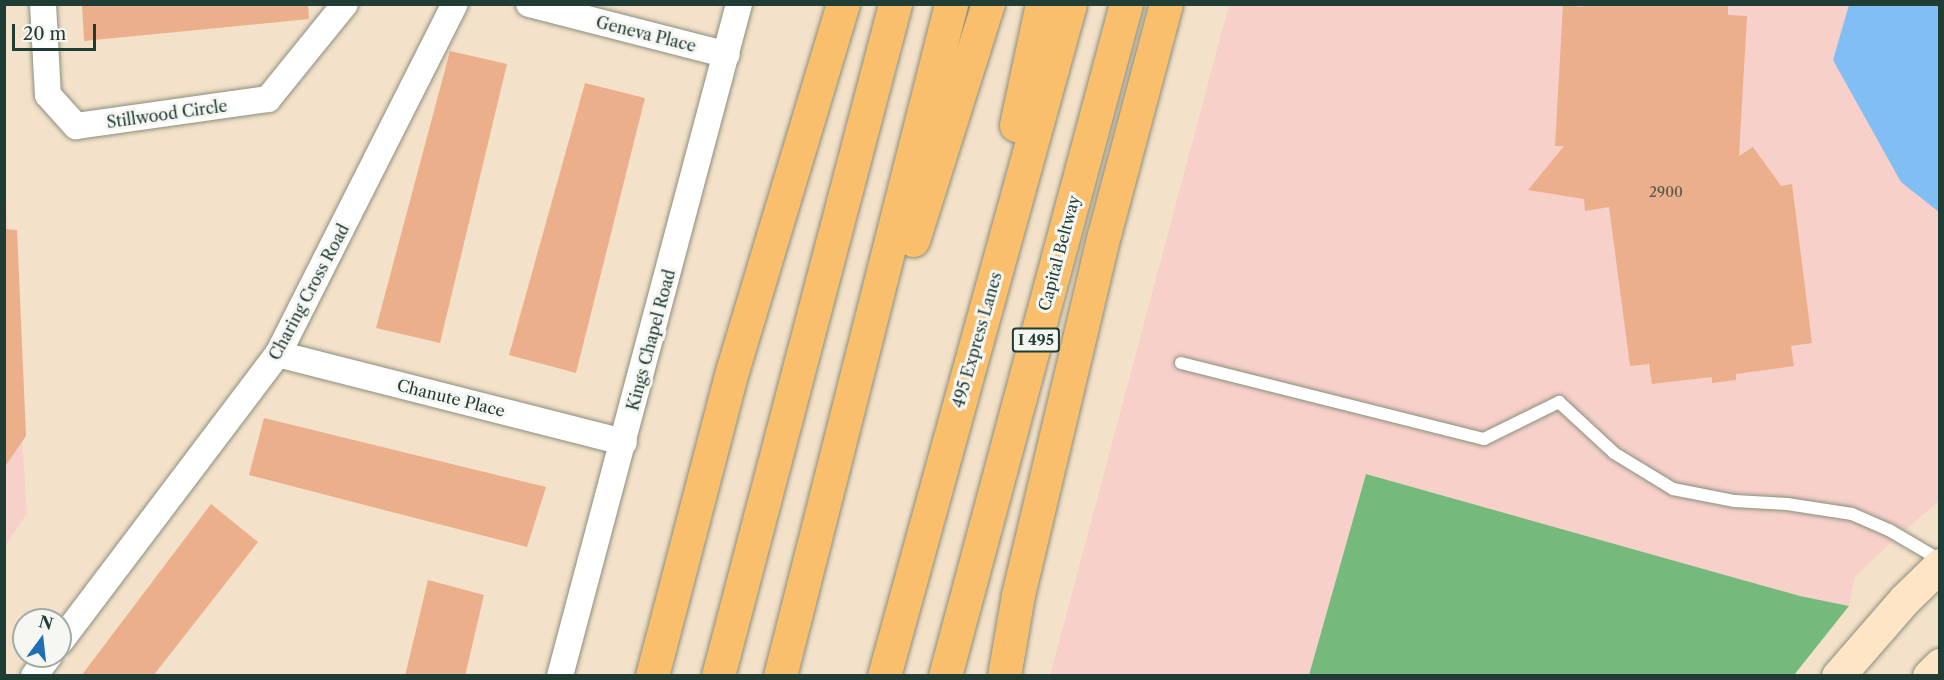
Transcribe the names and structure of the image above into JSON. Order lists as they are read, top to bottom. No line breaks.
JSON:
{"streets":{"highway":["Capital Beltway","495 Express Lanes","I 495"],"street":["Geneva Place","Stillwood Circle","Charing Cross Road","Kings Chapel Road","Chanute Place"]},"crossings":[["Geneva Place","Kings Chapel Road"],["Charing Cross Road","Chanute Place"],["Kings Chapel Road","Chanute Place"]],"house_numbers":["2900"],"scale_bar":"20 m","north":"top"}
